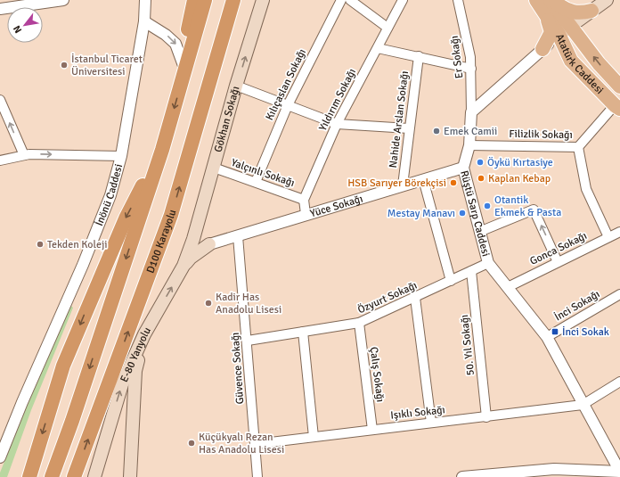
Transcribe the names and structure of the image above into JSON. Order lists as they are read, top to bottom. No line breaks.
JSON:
{"streets":{"highway":["D100 Karayolu"],"main road":["Atatürk Caddesi","Gökhan Sokağı","E-80 Yanyolu"],"street":["Er Sokağı","Kılıçaslan Sokağı","Yıldırım Sokağı","Nahide Arslan Sokağı","Filizlik Sokağı","Yalçınlı Sokağı","İnönü Caddesi","Yüce Sokağı","Rüştü Sarp Caddesi","Gonca Sokağı","Özyurt Sokağı","İnci Sokağı","50. Yıl Sokağı","Güvence Sokağı","Çalış Sokağı","Işıklı Sokağı"]},"crossings":[["Er Sokağı","Rüştü Sarp Caddesi"],["Atatürk Caddesi","Filizlik Sokağı"],["Kılıçaslan Sokağı","Yalçınlı Sokağı"],["Yıldırım Sokağı","Yalçınlı Sokağı"],["Gökhan Sokağı","Yalçınlı Sokağı"],["Gökhan Sokağı","E-80 Yanyolu"],["Nahide Arslan Sokağı","Yüce Sokağı"],["Filizlik Sokağı","Rüştü Sarp Caddesi"],["Yüce Sokağı","Rüştü Sarp Caddesi"],["Yüce Sokağı","Güvence Sokağı"],["Rüştü Sarp Caddesi","Gonca Sokağı"],["Rüştü Sarp Caddesi","Özyurt Sokağı"],["Rüştü Sarp Caddesi","İnci Sokağı"],["Rüştü Sarp Caddesi","Işıklı Sokağı"],["Özyurt Sokağı","50. Yıl Sokağı"],["Özyurt Sokağı","Güvence Sokağı"],["Özyurt Sokağı","Çalış Sokağı"],["50. Yıl Sokağı","Işıklı Sokağı"],["Güvence Sokağı","Işıklı Sokağı"],["Çalış Sokağı","Işıklı Sokağı"]],"one_way":["Gökhan Sokağı"],"places":{"other":["İstanbul Ticaret Üniversitesi","Emek Camii","Öykü Kırtasiye","Kaplan Kebap","HSB Sarıyer Börekçisi","Otantik Ekmek & Pasta","Mestay Manavı","Tekden Koleji","Kadir Has Anadolu Lisesi","Küçükyalı Rezan Has Anadolu Lisesi"],"transit":["İnci Sokak"]},"north":"bottom left"}
